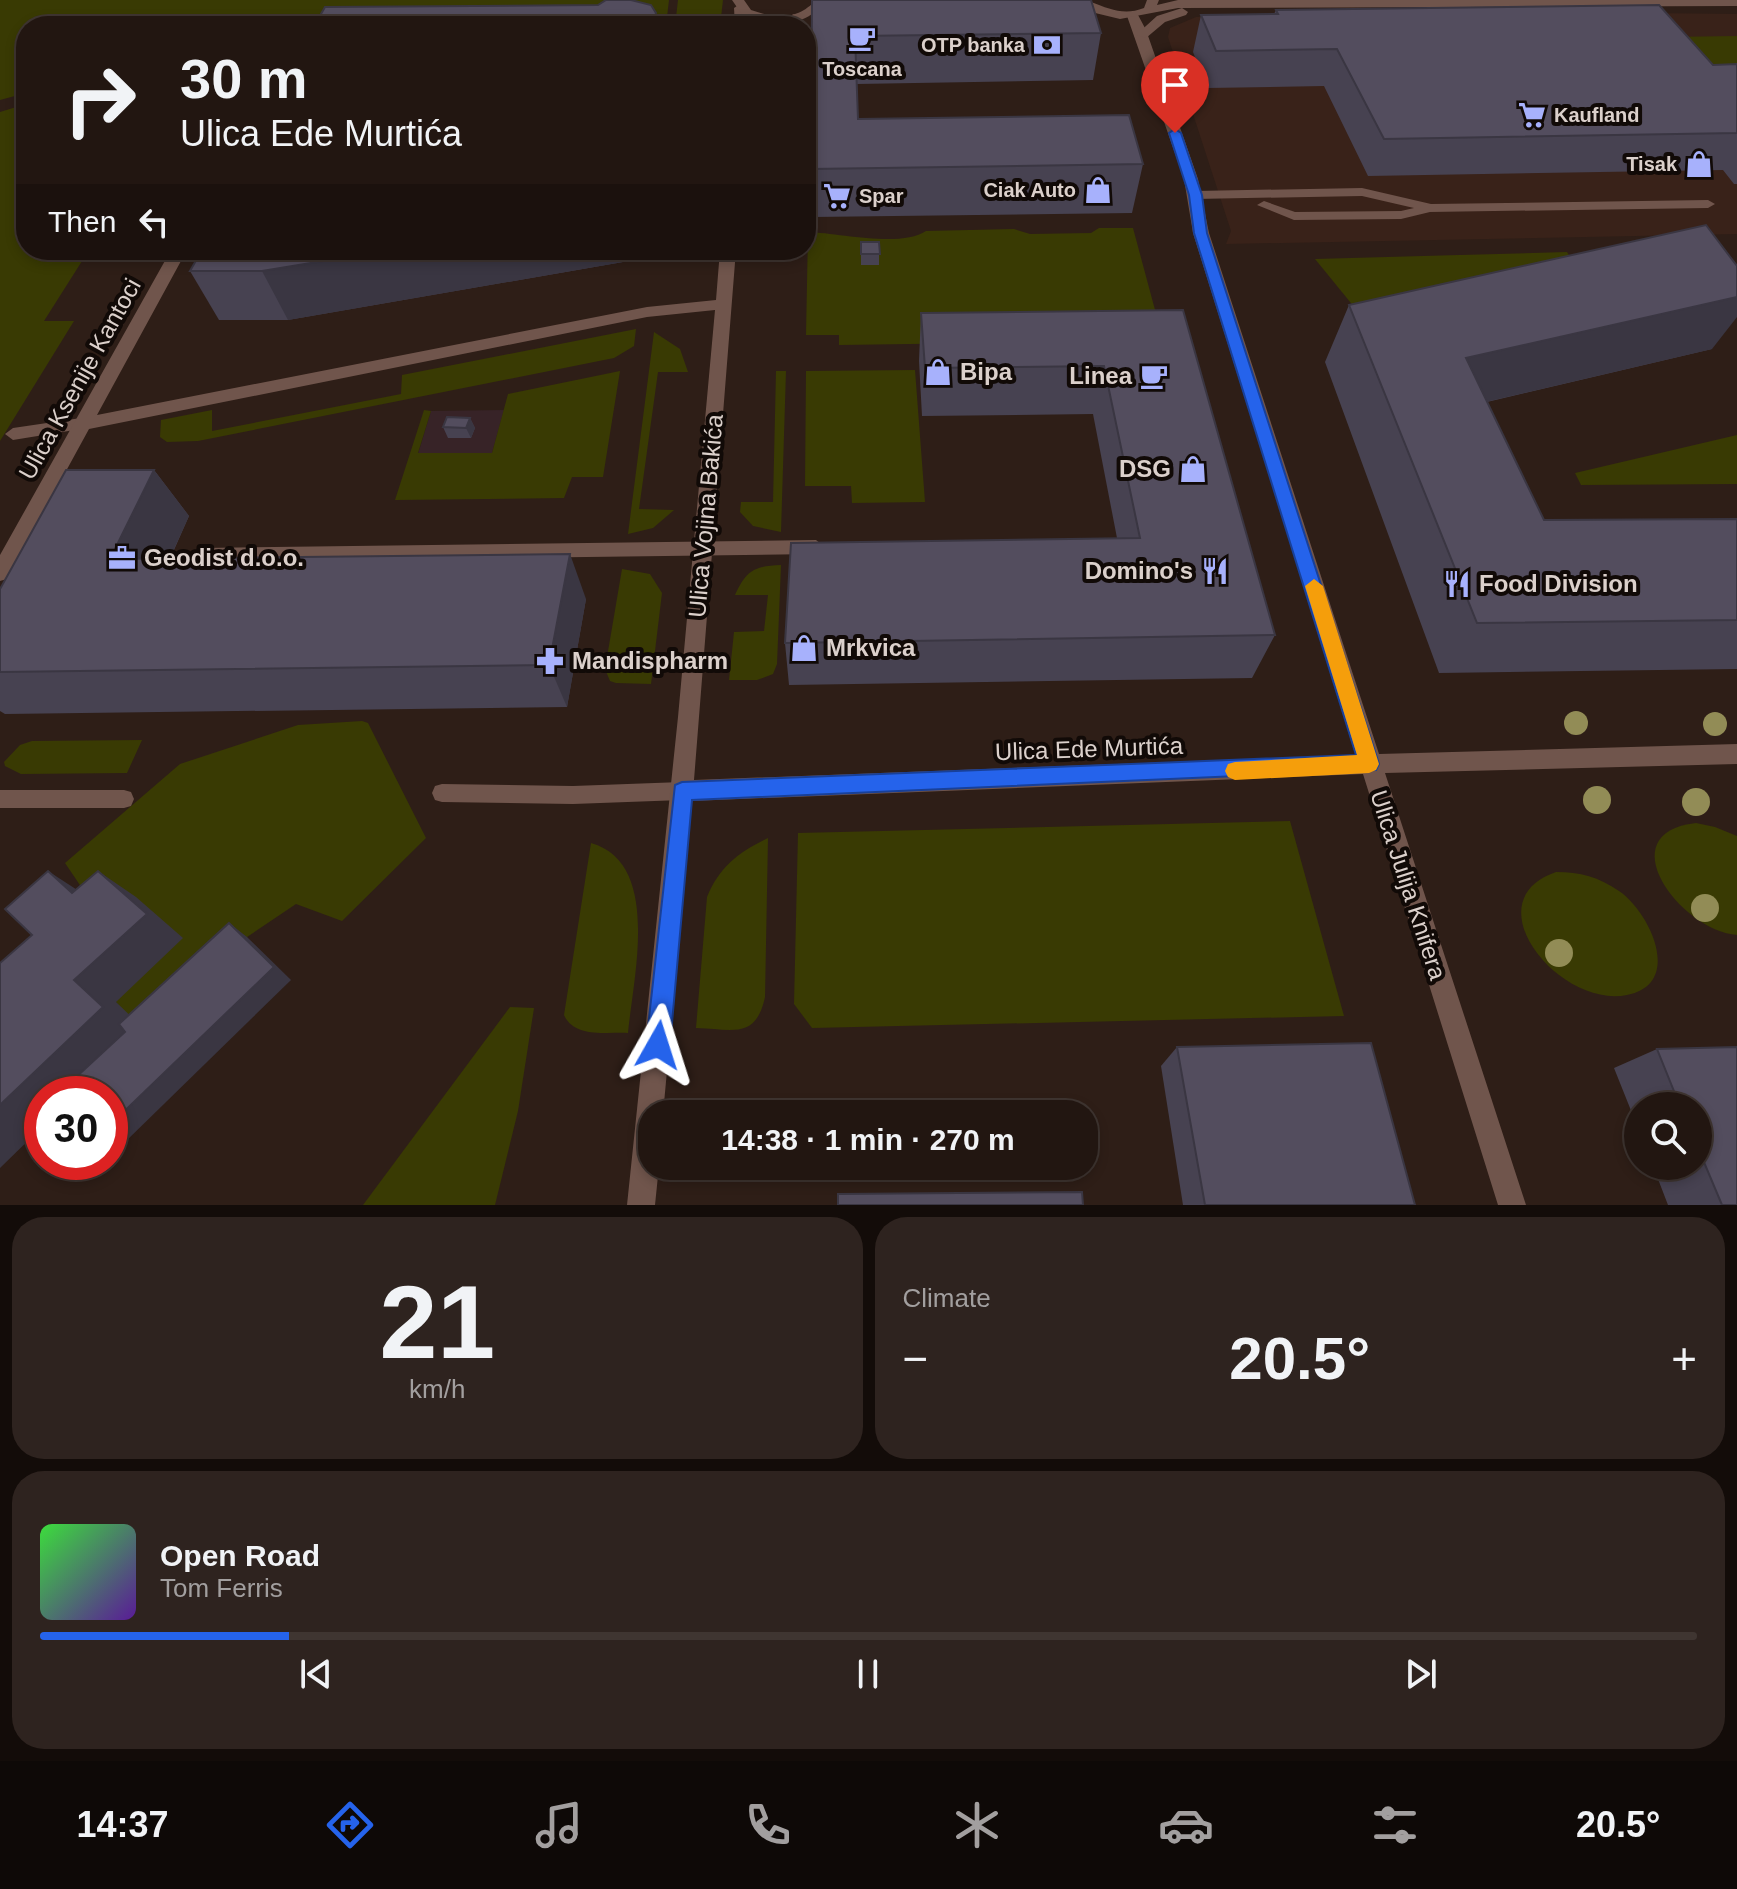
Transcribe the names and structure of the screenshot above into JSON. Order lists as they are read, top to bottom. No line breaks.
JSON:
{"streets":{"street":["Ulica Ksenije Kantoci","Ulica Vojina Bakića","Ulica Ede Murtića","Ulica Julija Knifera"]},"crossings":[["Ulica Vojina Bakića","Ulica Ede Murtića"],["Ulica Ede Murtića","Ulica Julija Knifera"]],"places":{"cafe":["Toscana","Linea"],"bank":["OTP banka"],"supermarket":["Kaufland","Spar"],"shop":["Tisak","Ciak Auto","Bipa","DSG","Mrkvica"],"office":["Geodist d.o.o."],"restaurant":["Domino's","Food Division"],"pharmacy":["Mandispharm"]},"page":{"turn":["30 m","Ulica Ede Murtića"],"then":"Then","limit":"30","trip":"14:38 · 1 min · 270 m","tile":[["21","km/h"],"Climate"],"heat":["−","20.5°","+"],"song":["Open Road","Tom Ferris"],"tabs":["14:37","20.5°"]}}
